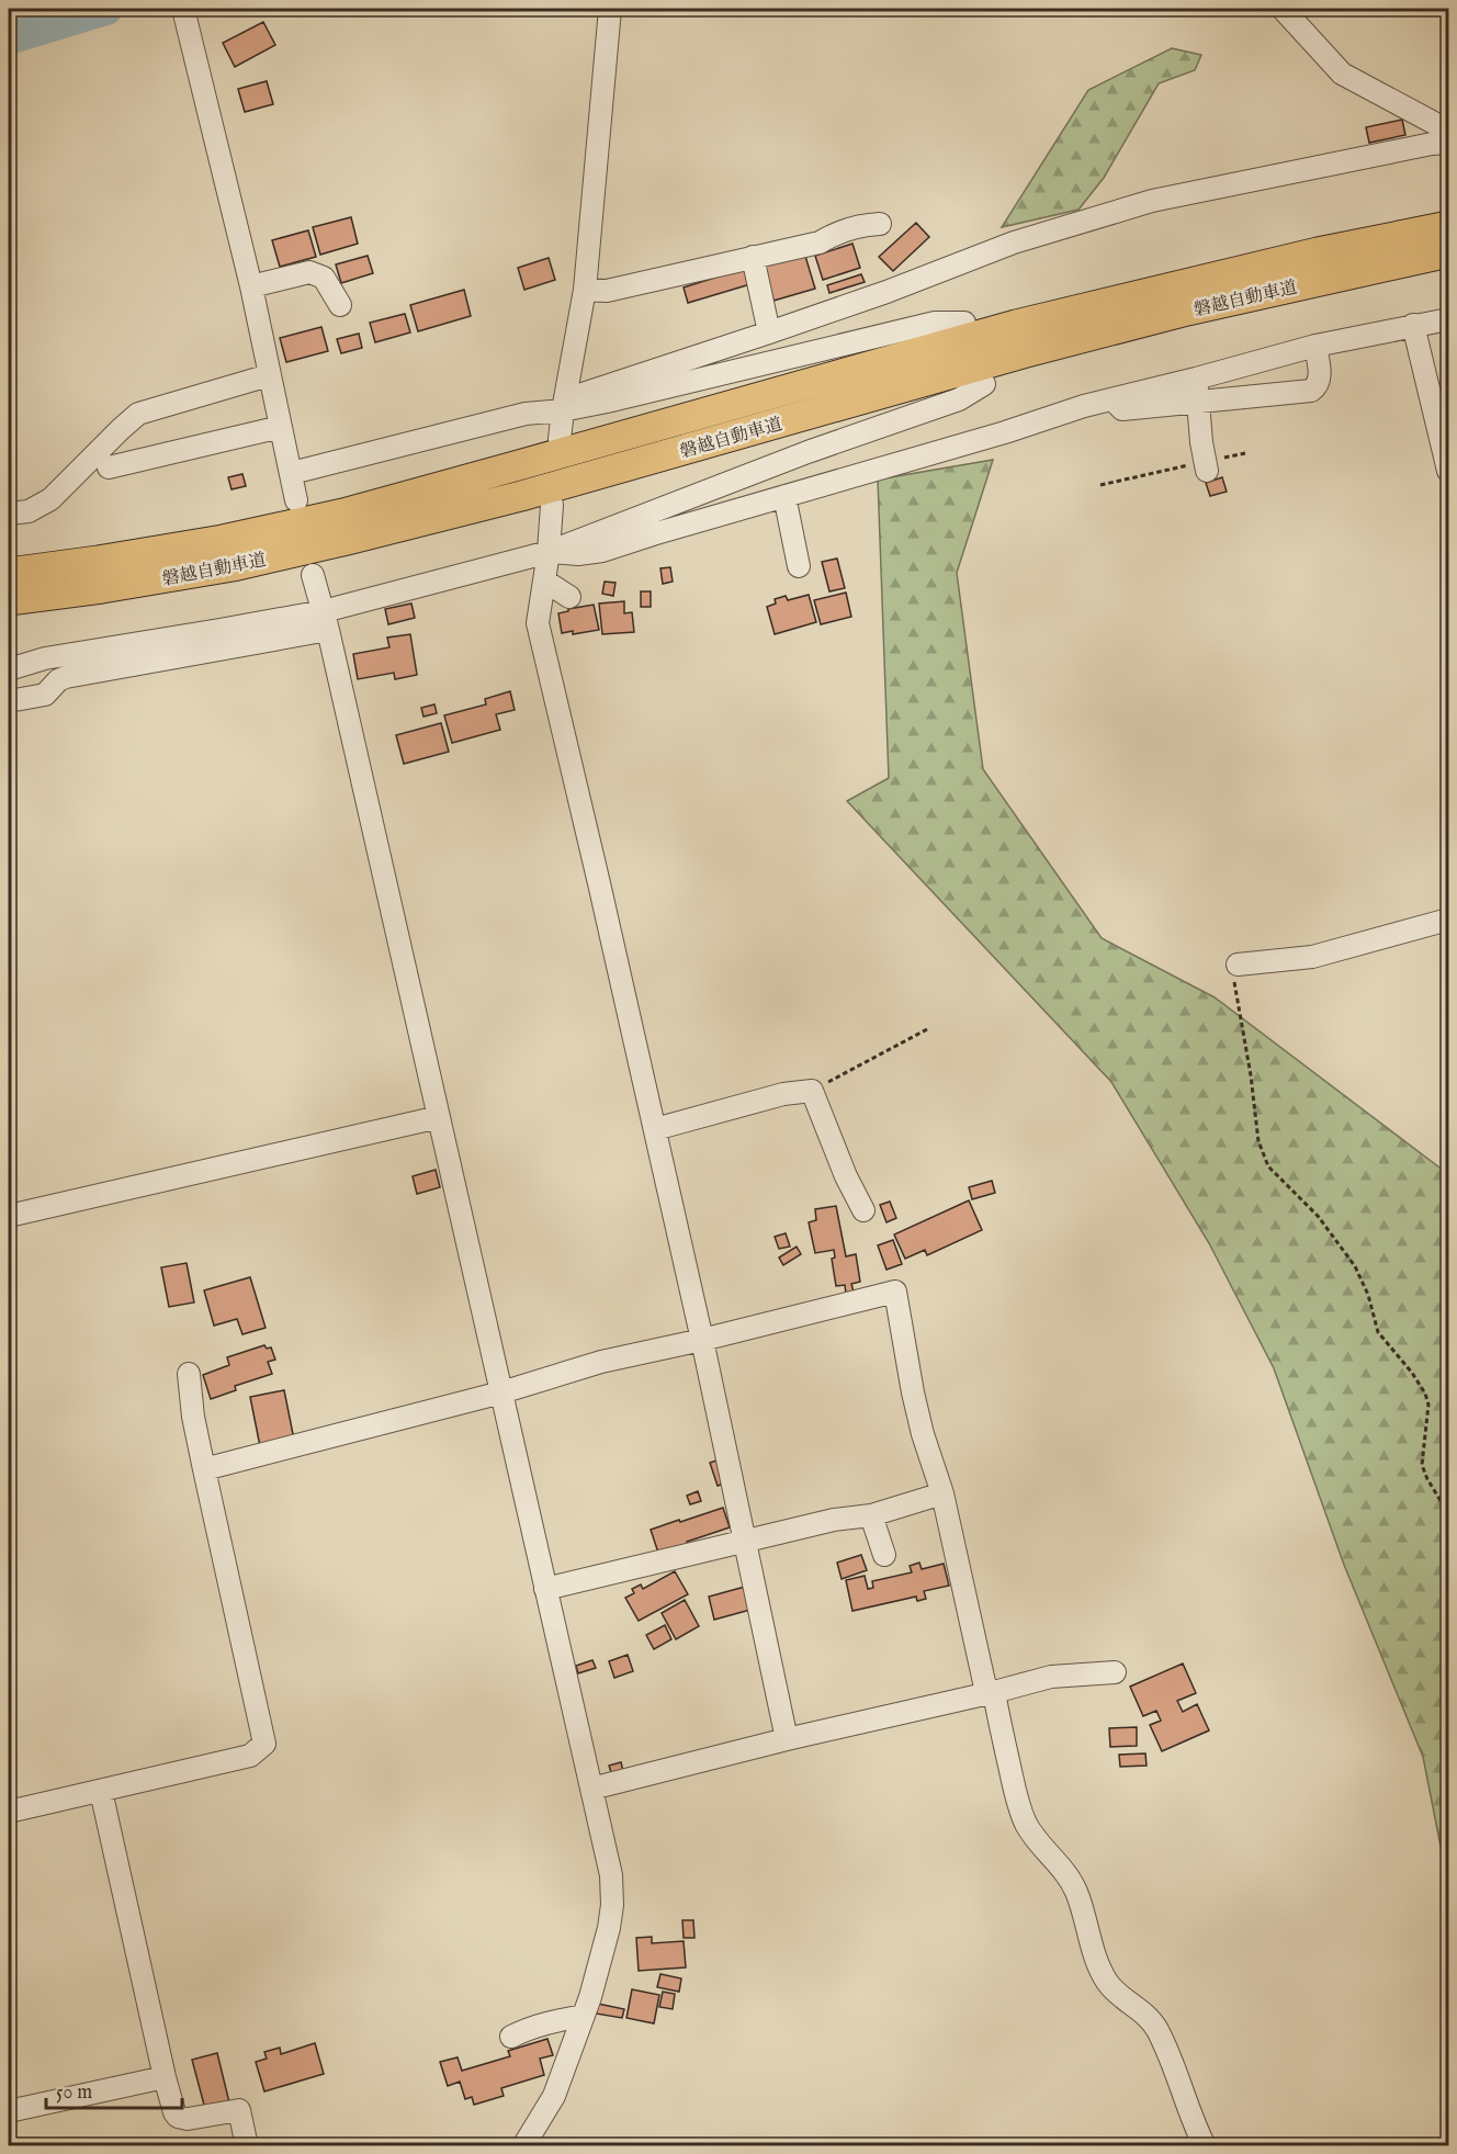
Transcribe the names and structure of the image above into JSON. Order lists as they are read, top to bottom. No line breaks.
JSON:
{"streets":{"highway":["磐越自動車道"]},"scale_bar":"50 m"}
